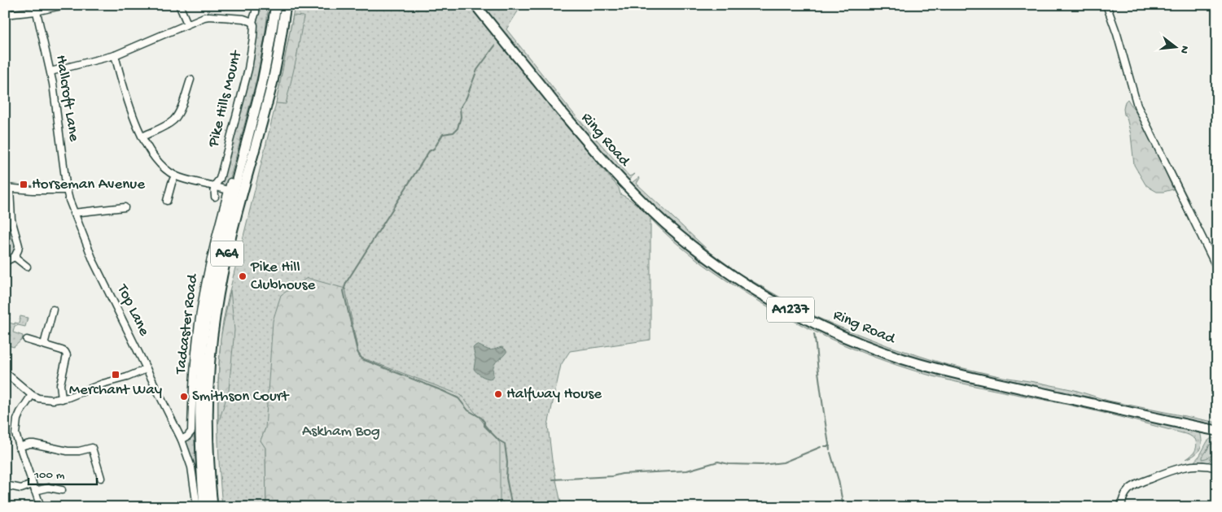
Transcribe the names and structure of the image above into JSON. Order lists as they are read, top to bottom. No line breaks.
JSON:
{"streets":{"highway":["Ring Road","A64","A1237"],"street":["Hallcroft Lane","Pike Hills Mount","Top Lane","Tadcaster Road"]},"crossings":[["Hallcroft Lane","Top Lane"],["Top Lane","Tadcaster Road"]],"parks":["Askham Bog"],"places":{"transit":["Horseman Avenue","Merchant Way"],"other":["Pike Hill Clubhouse","Halfway House","Smithson Court"]},"scale_bar":"100 m","north":"right"}
